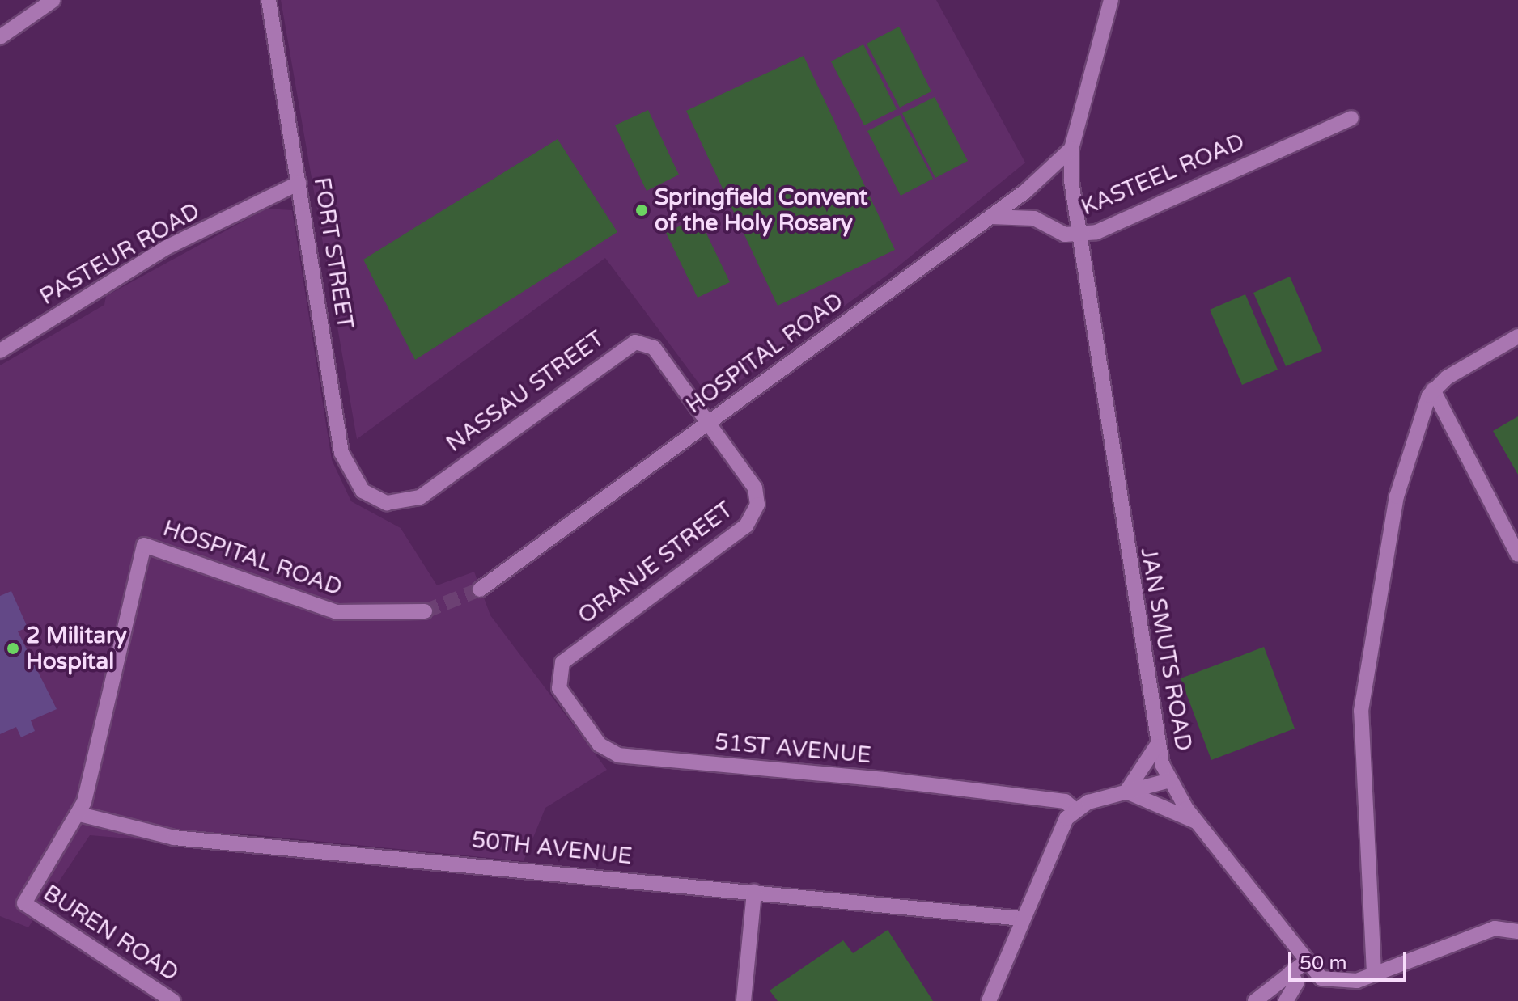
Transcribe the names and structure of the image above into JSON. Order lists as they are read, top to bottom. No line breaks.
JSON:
{"streets":{"street":["KASTEEL ROAD","FORT STREET","PASTEUR ROAD","HOSPITAL ROAD","NASSAU STREET","ORANJE STREET","JAN SMUTS ROAD","51ST AVENUE","50TH AVENUE","BUREN ROAD"]},"crossings":[["KASTEEL ROAD","HOSPITAL ROAD"],["KASTEEL ROAD","JAN SMUTS ROAD"],["FORT STREET","PASTEUR ROAD"],["FORT STREET","NASSAU STREET"],["HOSPITAL ROAD","NASSAU STREET"],["HOSPITAL ROAD","ORANJE STREET"],["HOSPITAL ROAD","JAN SMUTS ROAD"],["HOSPITAL ROAD","50TH AVENUE"],["HOSPITAL ROAD","BUREN ROAD"],["NASSAU STREET","ORANJE STREET"],["ORANJE STREET","51ST AVENUE"],["50TH AVENUE","BUREN ROAD"]],"places":["Springfield Convent of the Holy Rosary","2 Military Hospital"],"scale_bar":"50 m"}
